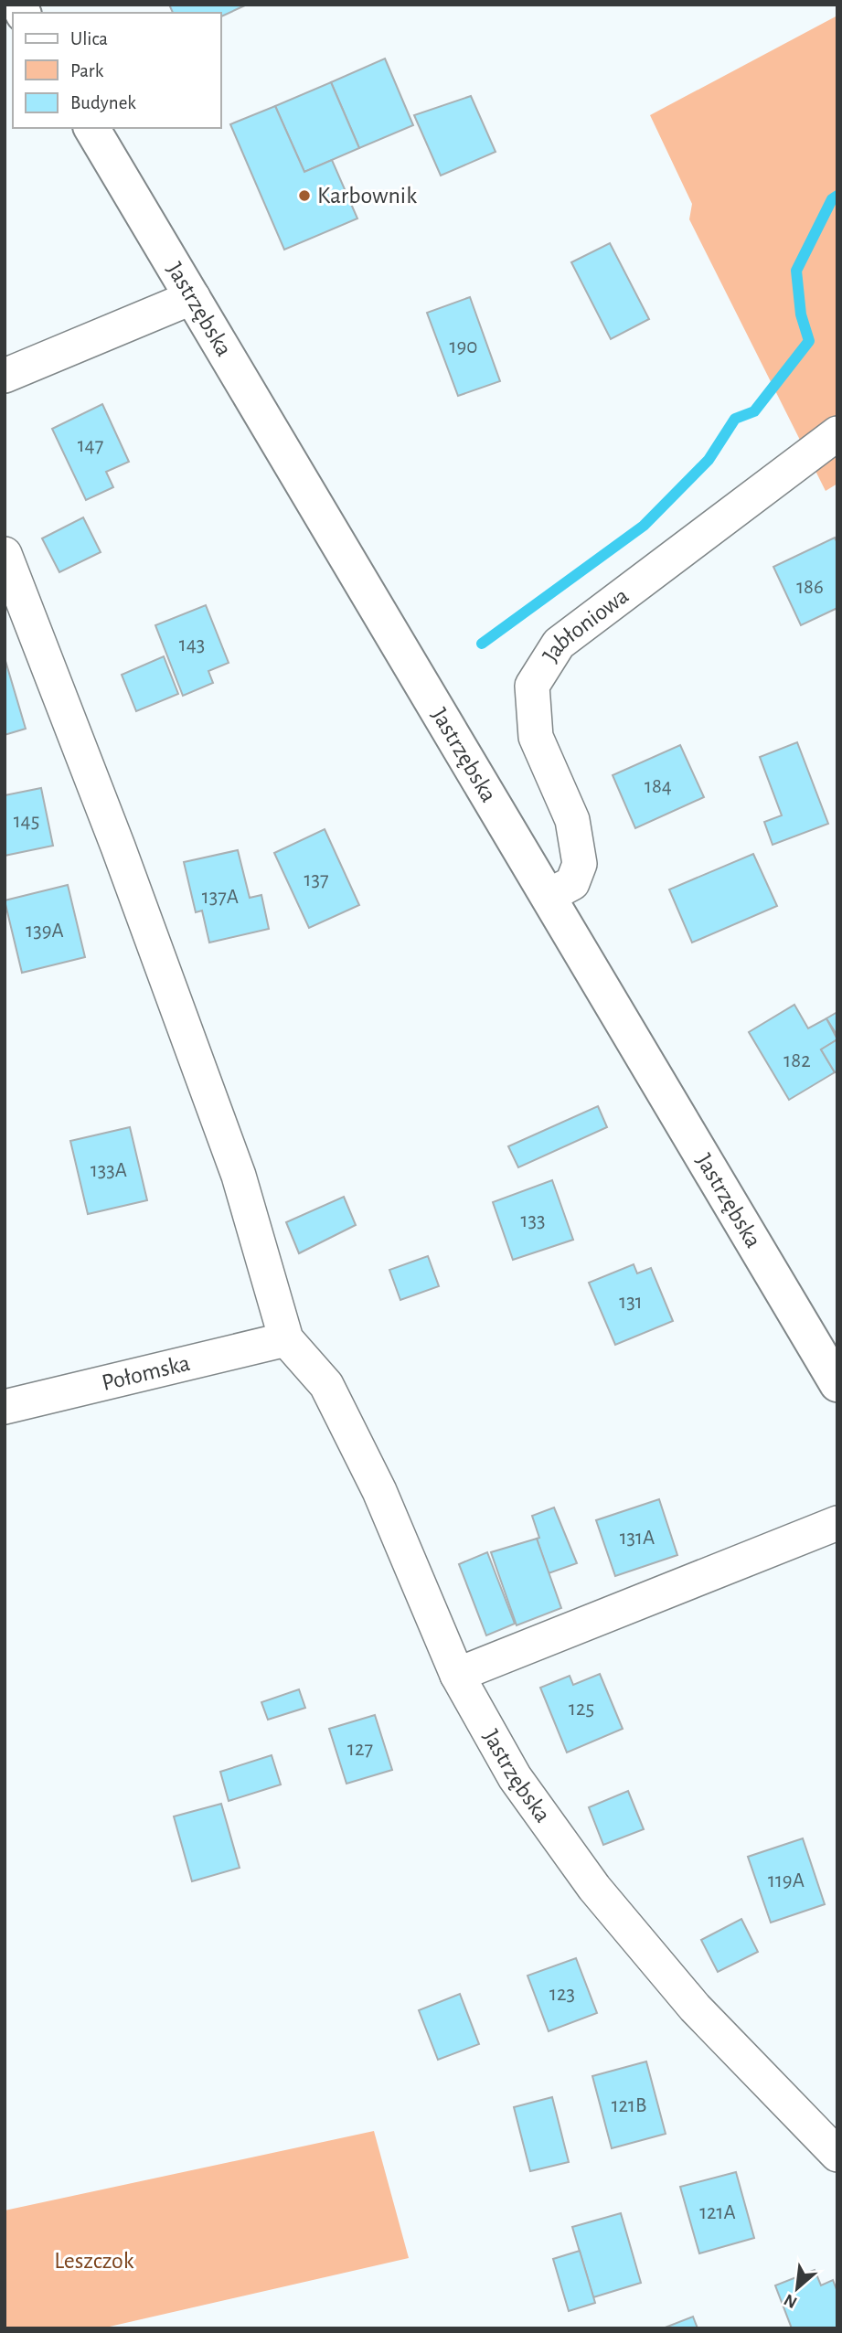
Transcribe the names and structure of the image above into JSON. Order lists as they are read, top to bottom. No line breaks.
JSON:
{"streets":{"main road":["Jastrzębska"],"street":["Jabłoniowa","Połomska"]},"crossings":[["Jastrzębska","Jabłoniowa"],["Jastrzębska","Połomska"]],"parks":["Leszczok"],"places":["Karbownik"],"house_numbers":["190","147","186","143","184","145","137","137A","139A","182","133A","133","131","131A","125","127","119A","123","121B","121A"],"legend":["Ulica","Park","Budynek"],"north":"bottom left"}
